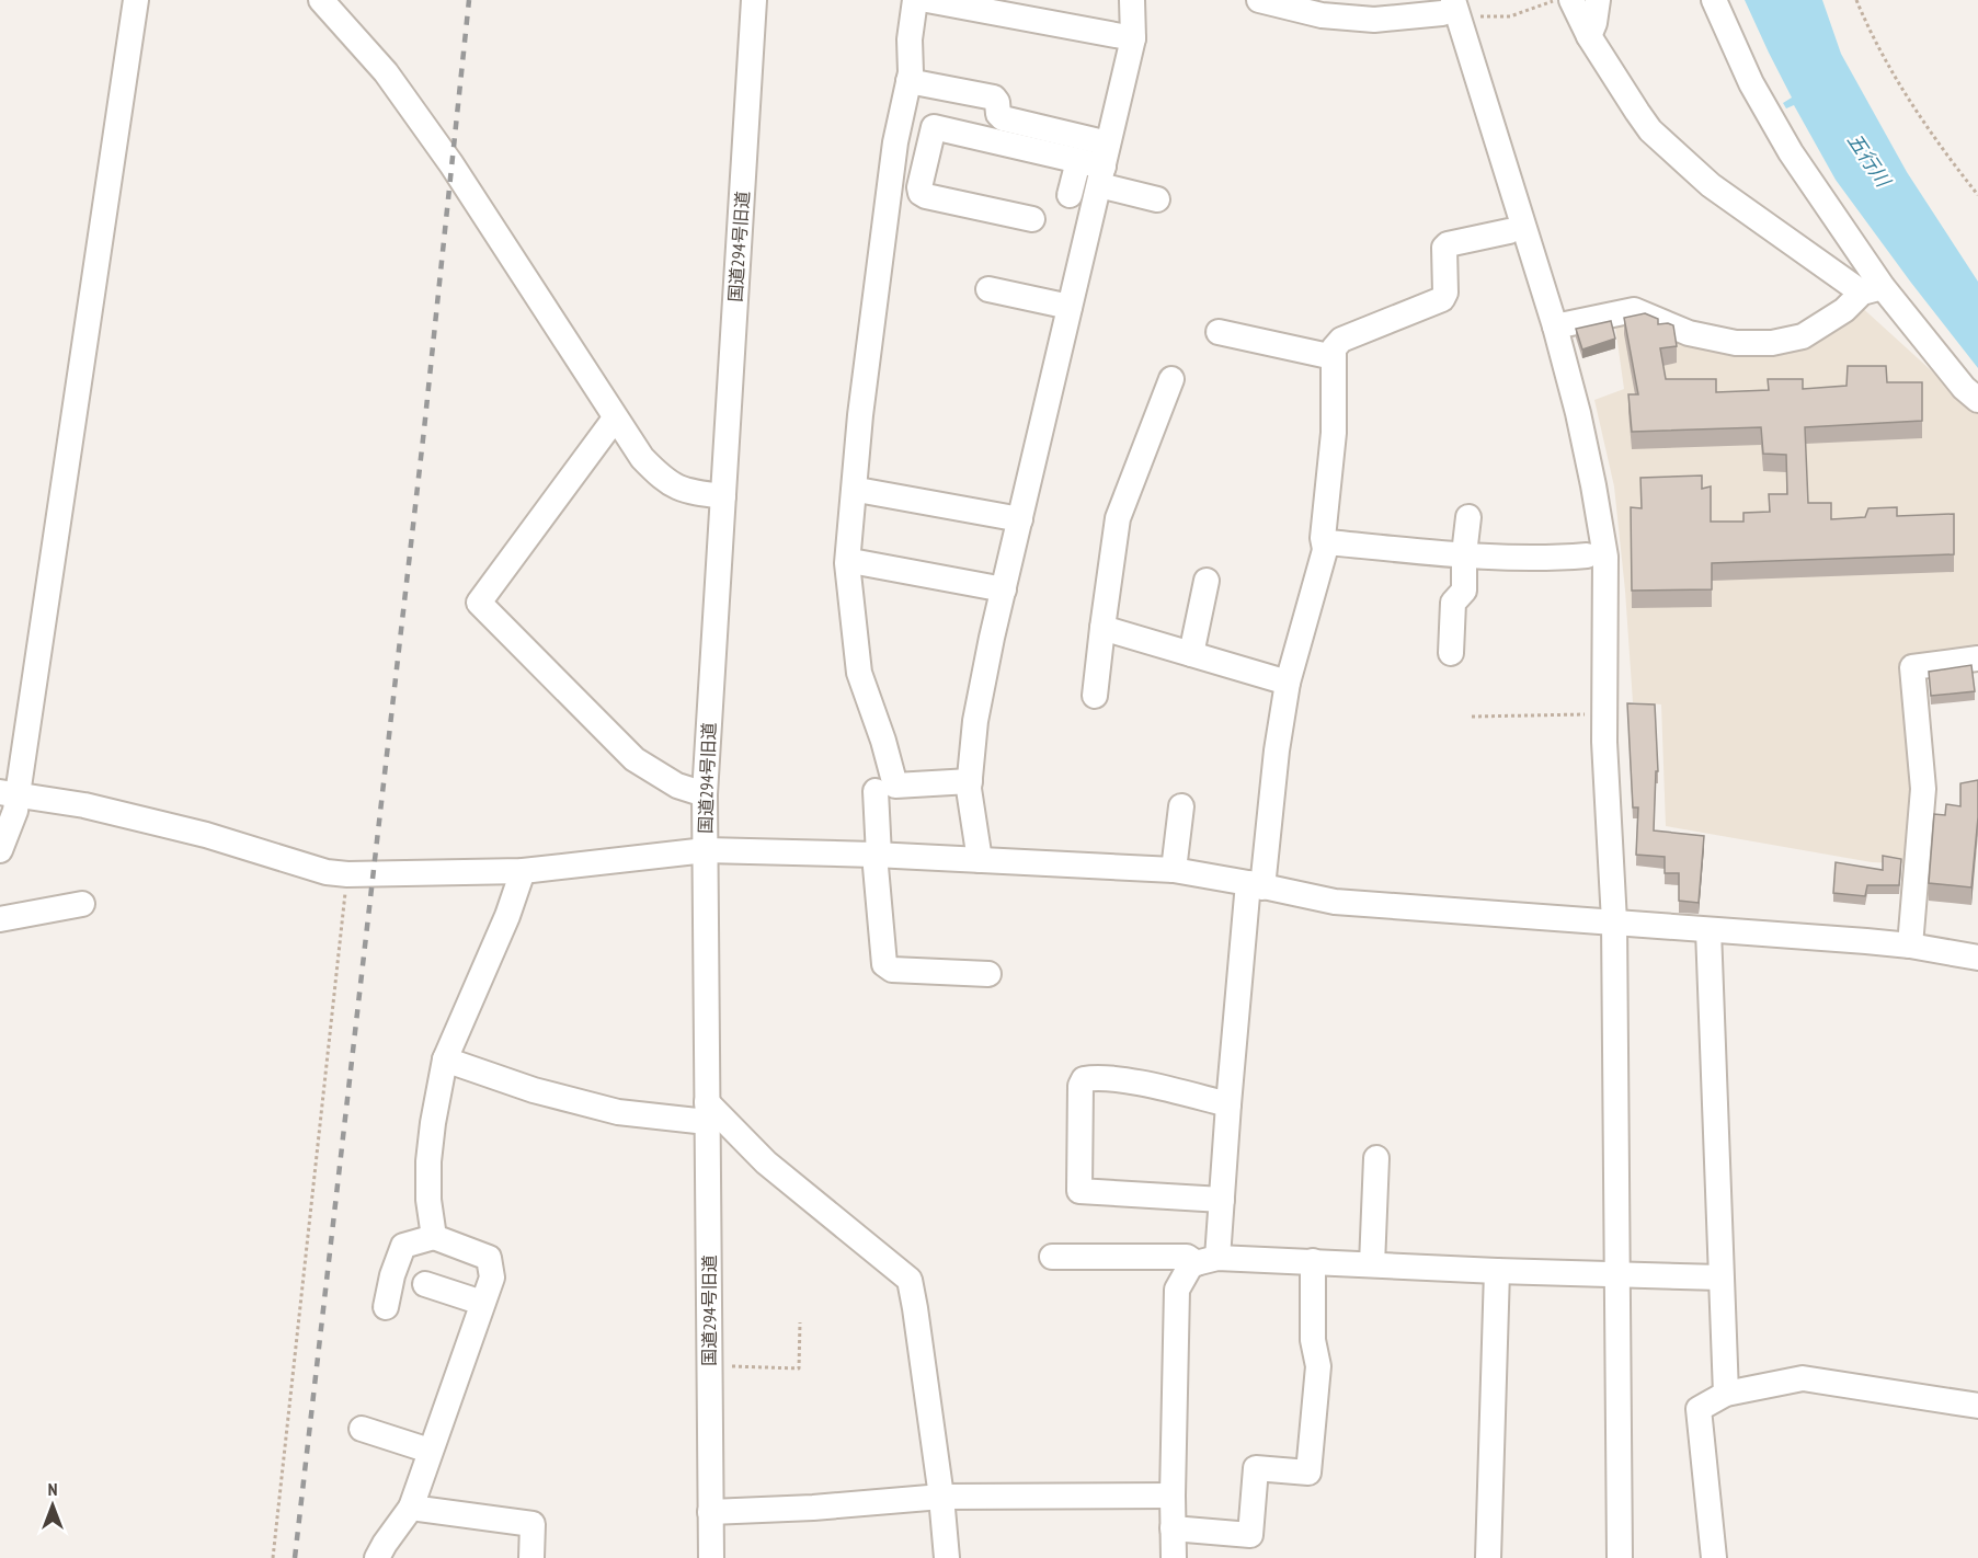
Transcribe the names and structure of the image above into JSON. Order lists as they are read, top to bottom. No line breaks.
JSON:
{"streets":{"street":["国道294号旧道"]},"water":["五行川"],"north":"top"}
